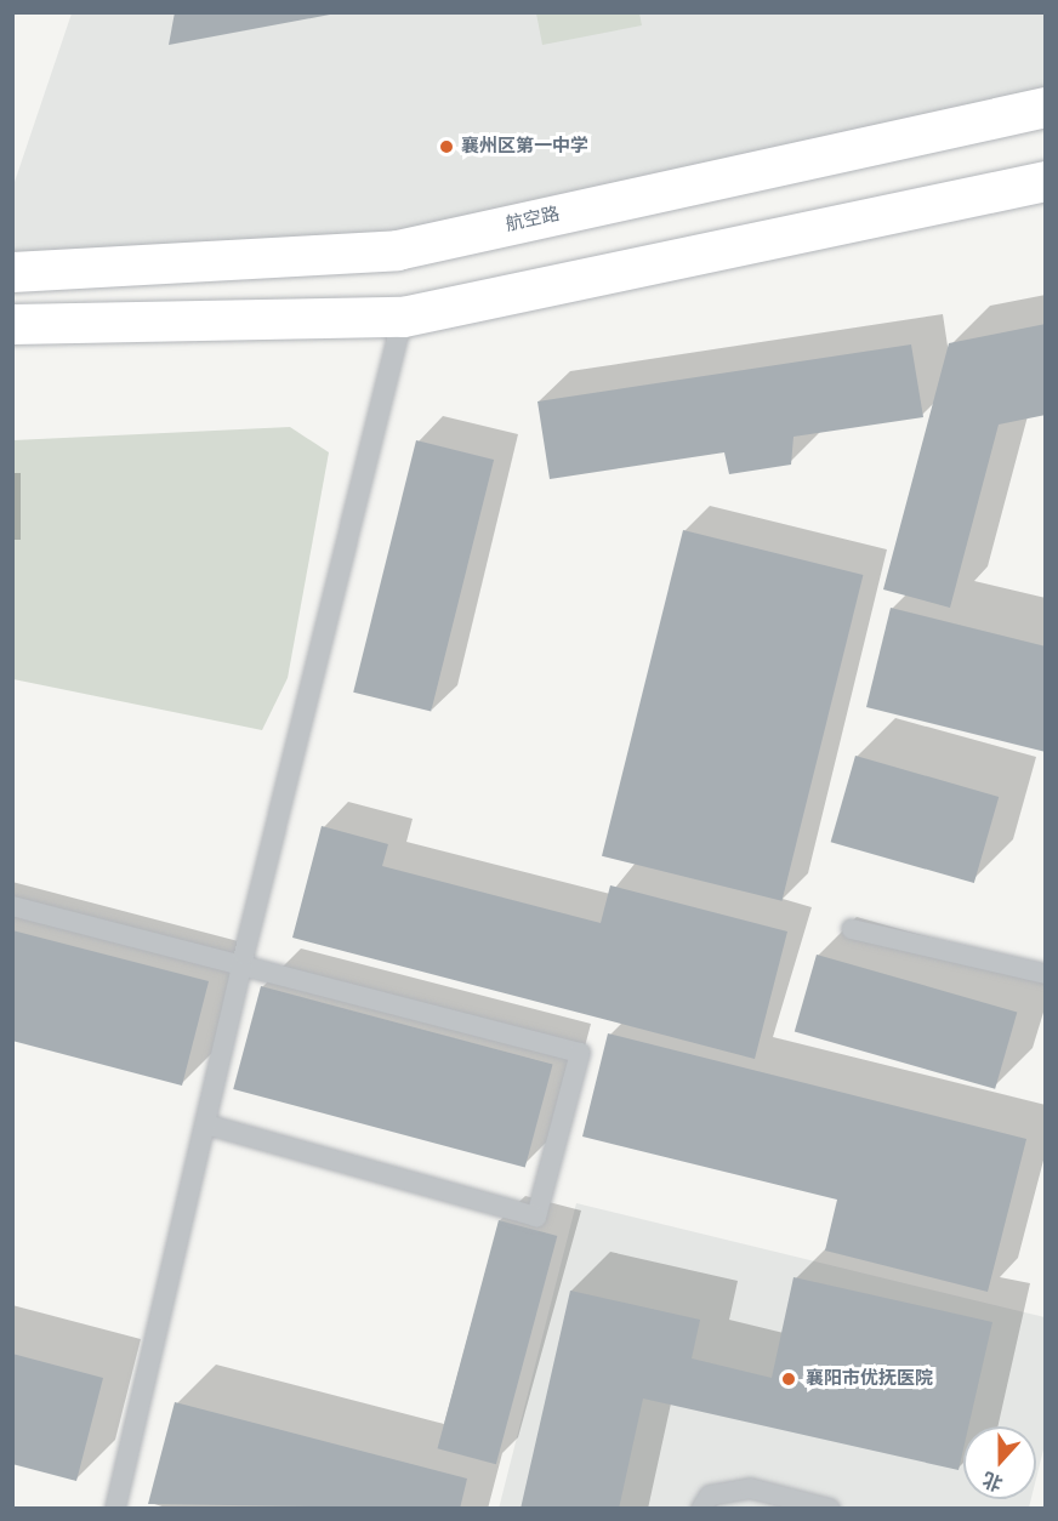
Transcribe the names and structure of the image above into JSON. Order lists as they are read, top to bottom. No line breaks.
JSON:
{"streets":{"main road":["航空路"]},"places":["襄州区第一中学","襄阳市优抚医院"],"north":"bottom"}
